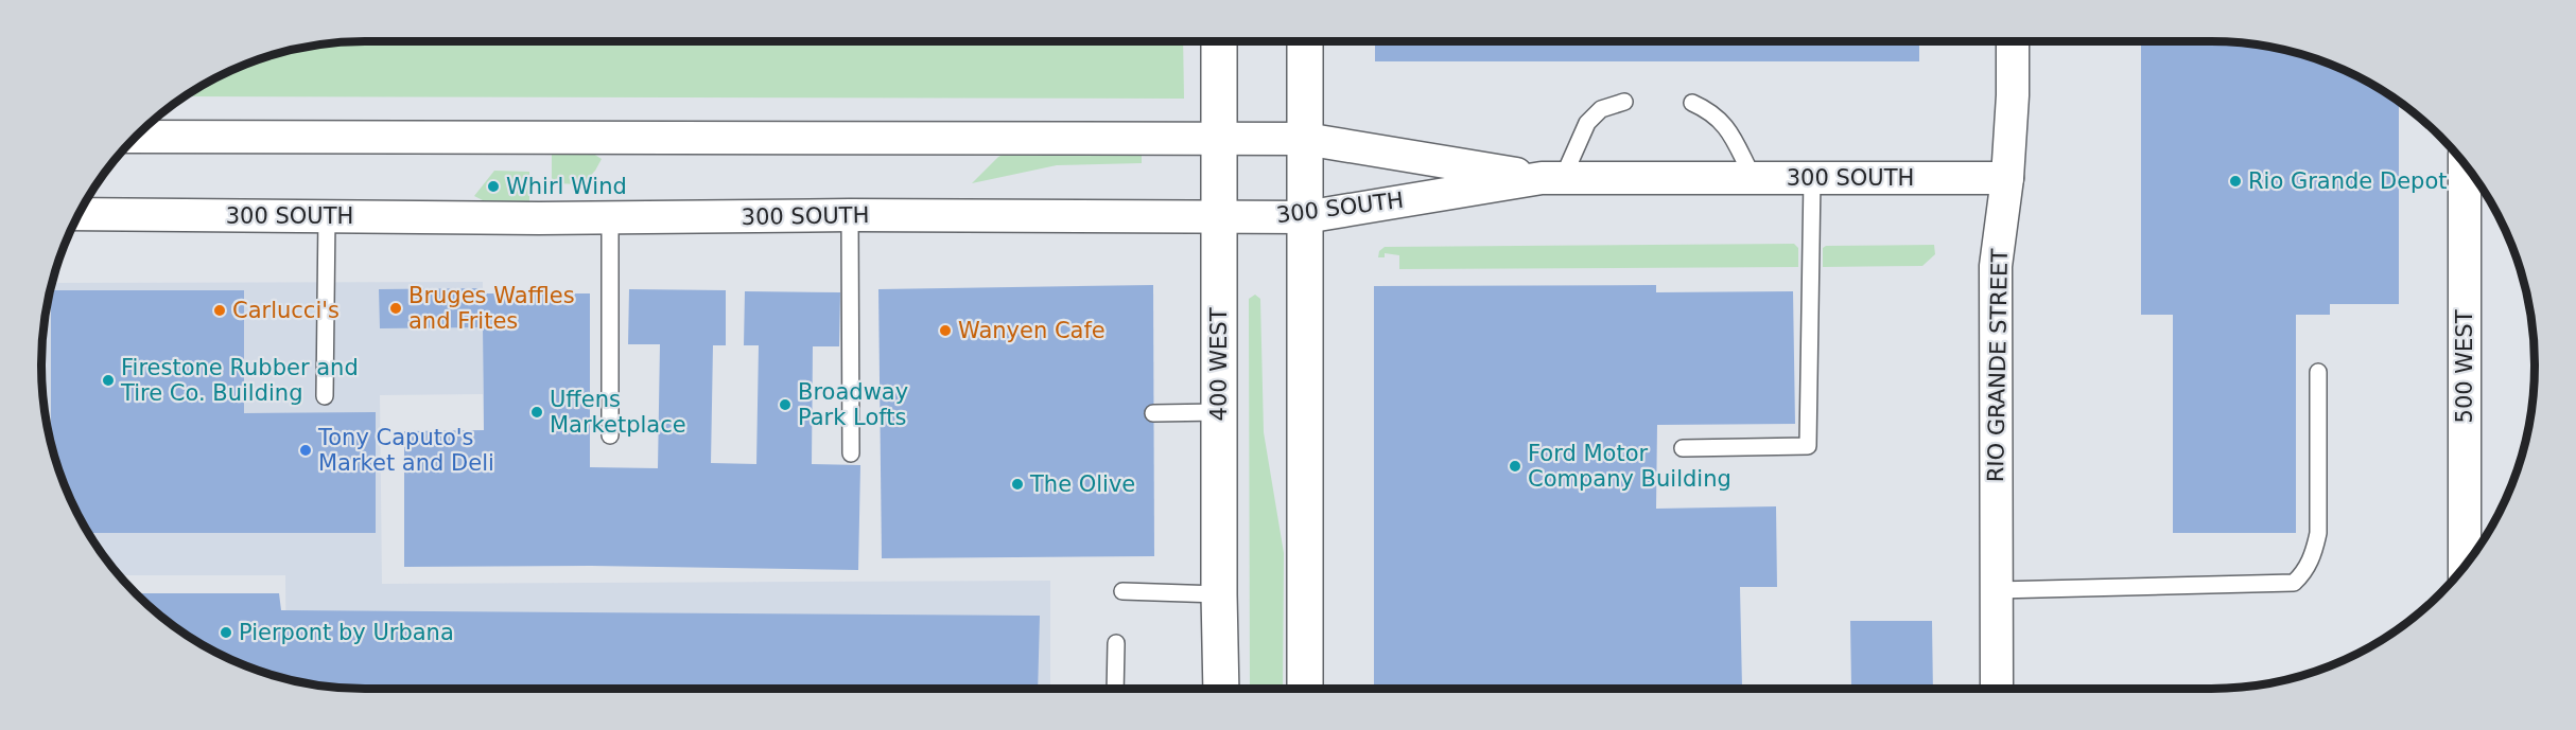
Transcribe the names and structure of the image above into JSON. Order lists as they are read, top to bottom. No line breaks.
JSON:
{"streets":{"street":["300 SOUTH","400 WEST","RIO GRANDE STREET","500 WEST"]},"crossings":[["300 SOUTH","400 WEST"],["300 SOUTH","RIO GRANDE STREET"]],"places":["Rio Grande Depot","Whirl Wind","Bruges Waffles and Frites","Carlucci's","Wanyen Cafe","Firestone Rubber and Tire Co. Building","Broadway Park Lofts","Uffens Marketplace","Tony Caputo's Market and Deli","Ford Motor Company Building","The Olive","Pierpont by Urbana"]}
